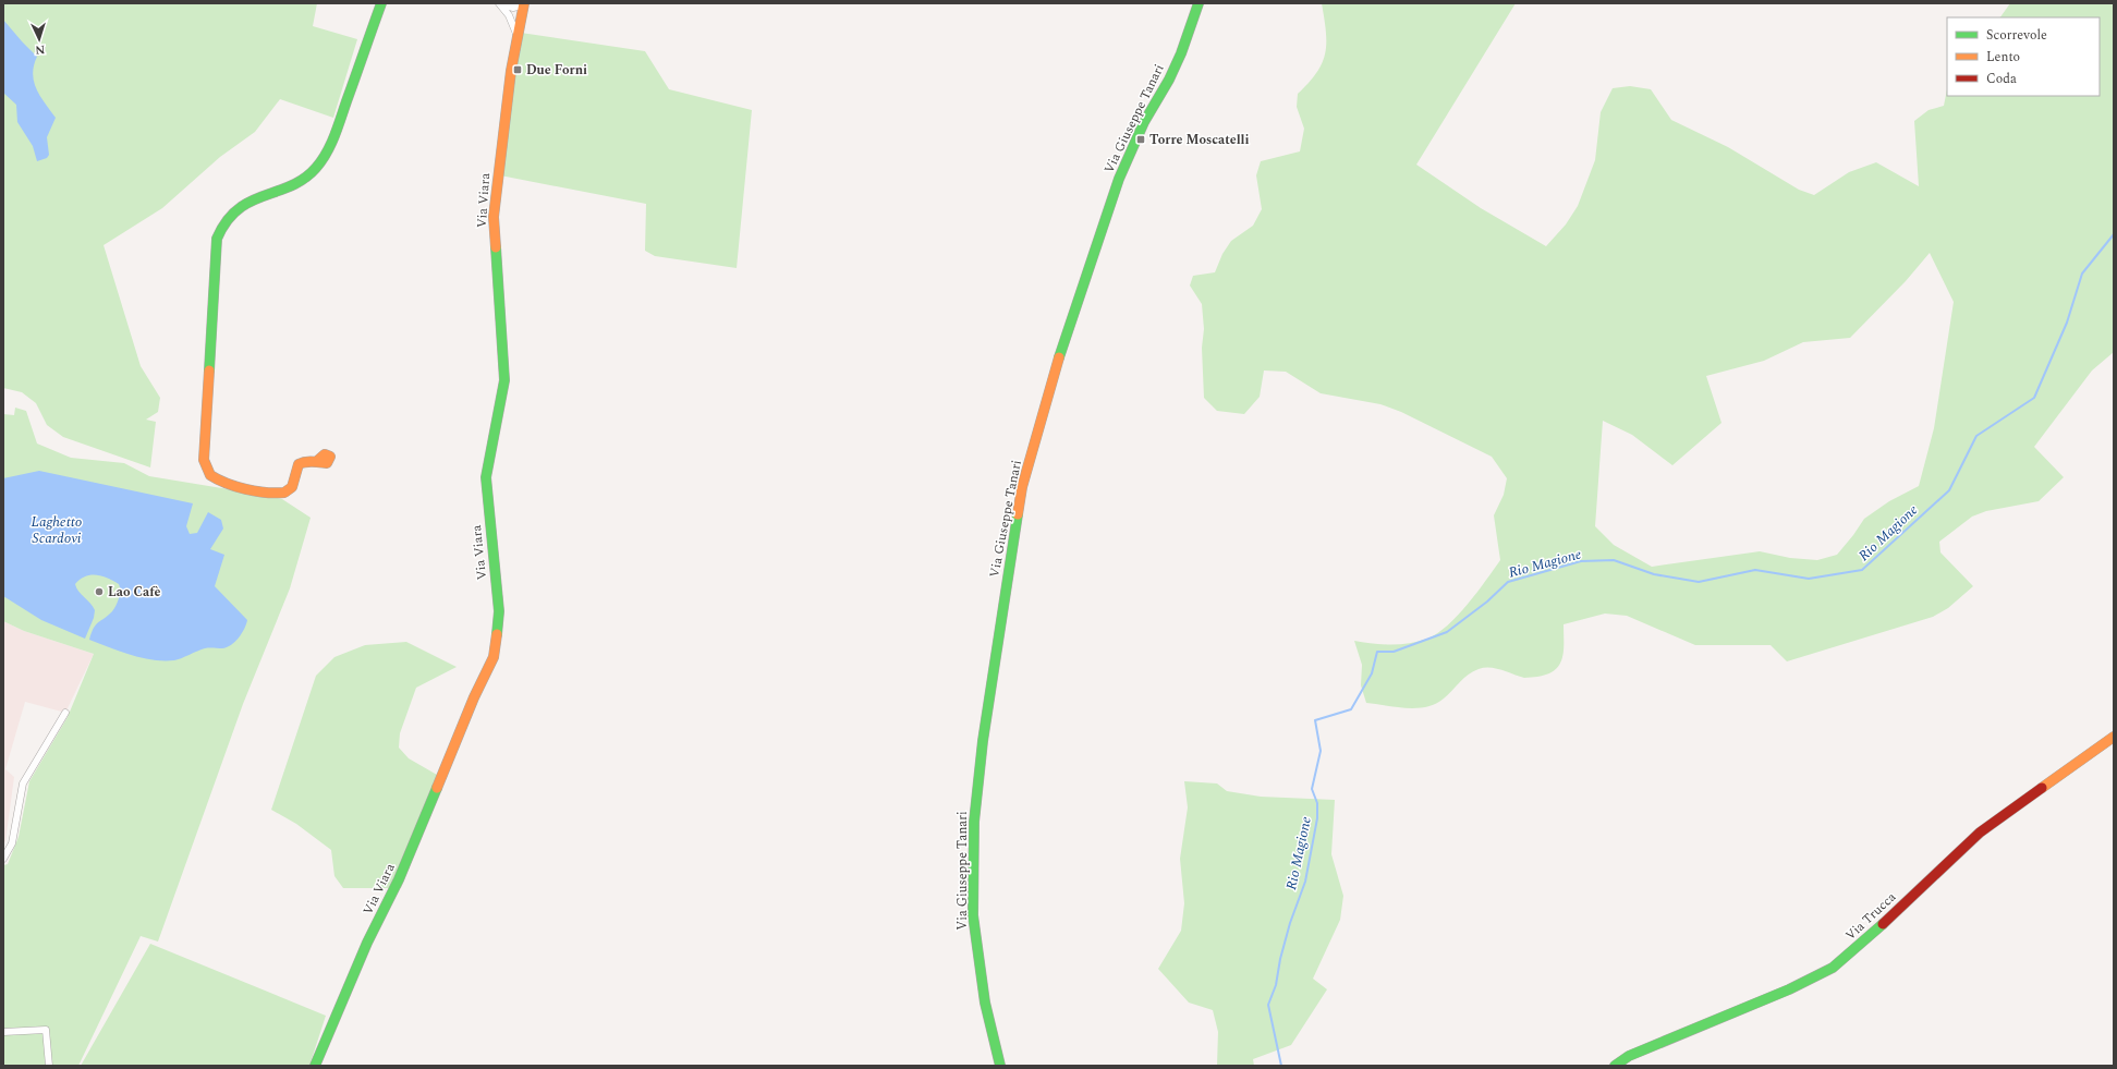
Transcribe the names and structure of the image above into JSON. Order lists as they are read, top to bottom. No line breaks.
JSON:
{"streets":{"street":["Via Giuseppe Tanari","Via Viara","Via Trucca"]},"water":["Laghetto Scardovi","Rio Magione"],"places":{"transit":["Due Forni","Torre Moscatelli"],"other":["Lao Cafè"]},"legend":["Scorrevole","Lento","Coda"],"north":"bottom"}
